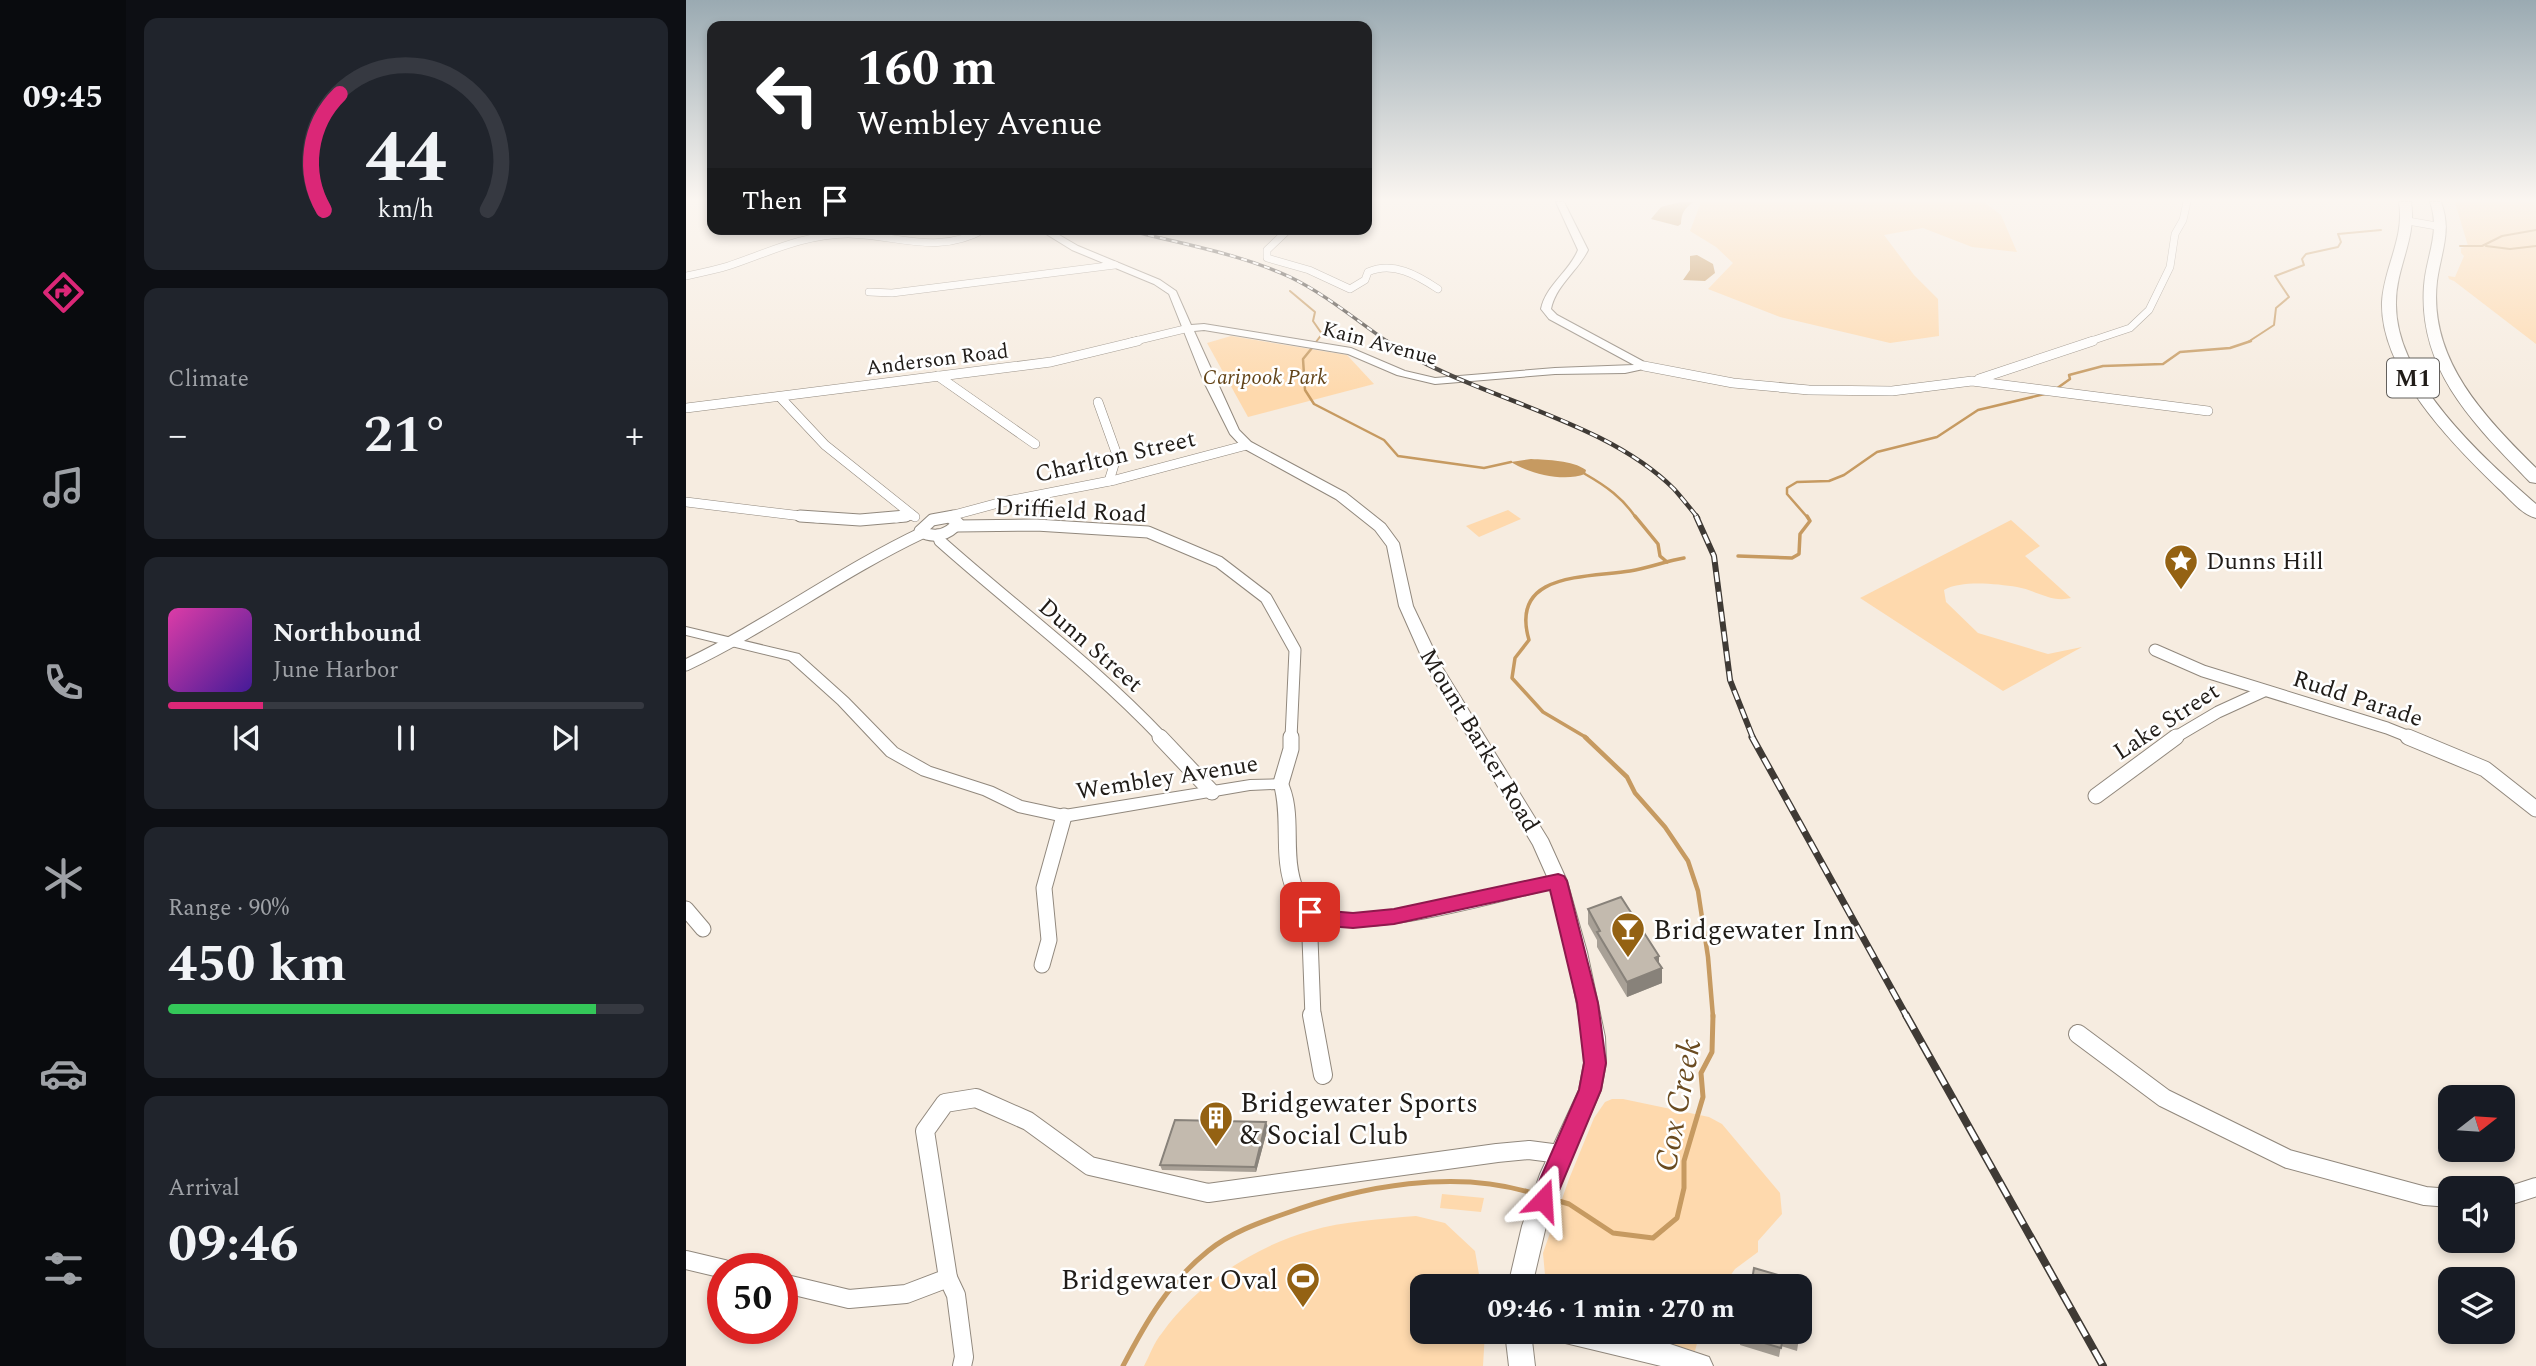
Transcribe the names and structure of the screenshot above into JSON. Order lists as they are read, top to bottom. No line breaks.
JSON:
{"streets":{"highway":["M1"],"main road":["Kain Avenue","Mount Barker Road"],"street":["Anderson Road","Charlton Street","Driffield Road","Dunn Street","Rudd Parade","Lake Street","Wembley Avenue"]},"crossings":[["Kain Avenue","Anderson Road"],["Kain Avenue","Mount Barker Road"],["Anderson Road","Mount Barker Road"],["Charlton Street","Driffield Road"],["Charlton Street","Mount Barker Road"],["Driffield Road","Wembley Avenue"],["Dunn Street","Wembley Avenue"],["Rudd Parade","Lake Street"]],"water":["Cox Creek"],"parks":["Caripook Park"],"places":{"place":["Dunns Hill"],"bar":["Bridgewater Inn"],"building":["Bridgewater Sports & Social Club"],"sports":["Bridgewater Oval"]},"north":"right","page":{"tabs":"09:45","turn":["160 m","Wembley Avenue"],"then":"Then","tile":["Climate",["Range · 90%","450 km"],["Arrival","09:46"]],"heat":["−","21°","+"],"song":["Northbound","June Harbor"],"limit":"50","trip":"09:46 · 1 min · 270 m","gauge":["44","km/h"]}}
